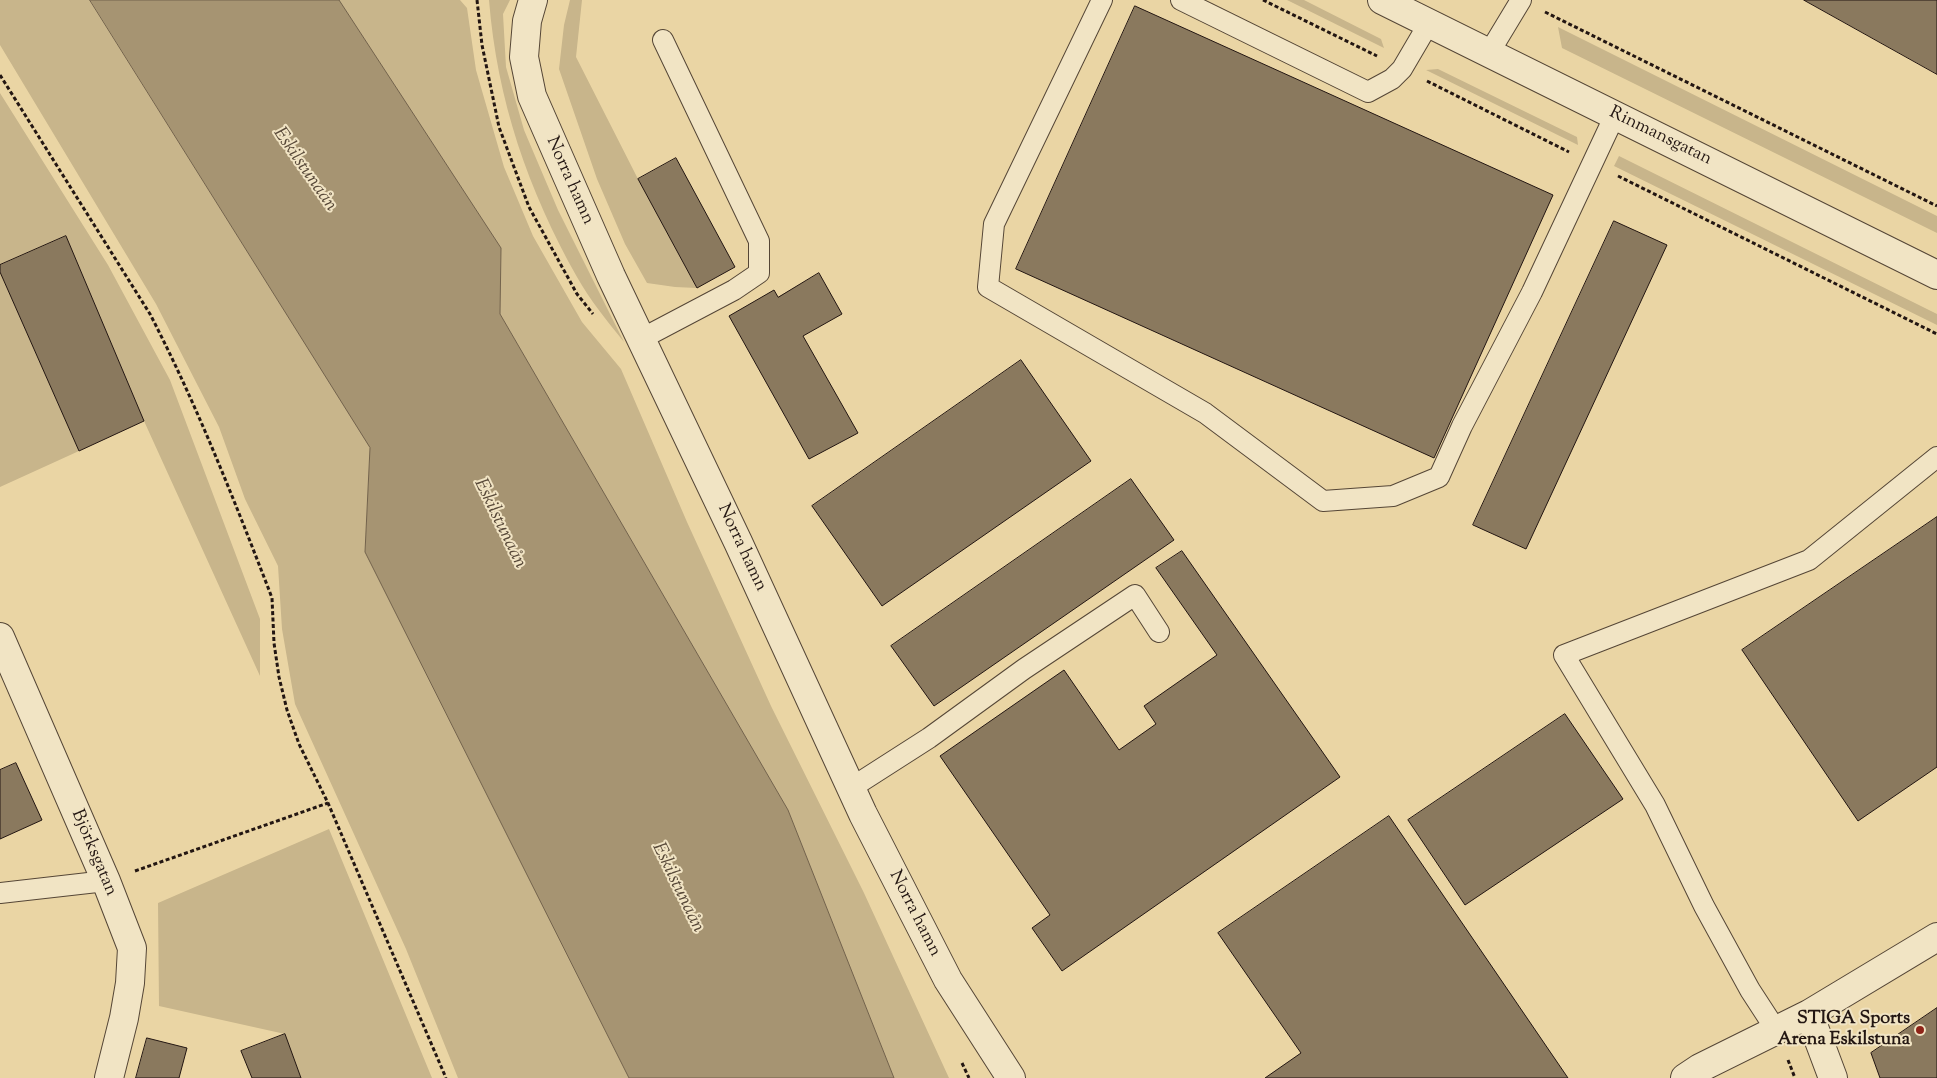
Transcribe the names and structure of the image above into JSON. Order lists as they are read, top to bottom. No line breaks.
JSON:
{"streets":{"street":["Rinmansgatan","Norra hamn","Björksgatan"]},"water":["Eskilstunaån"],"places":["STIGA Sports Arena Eskilstuna"]}
